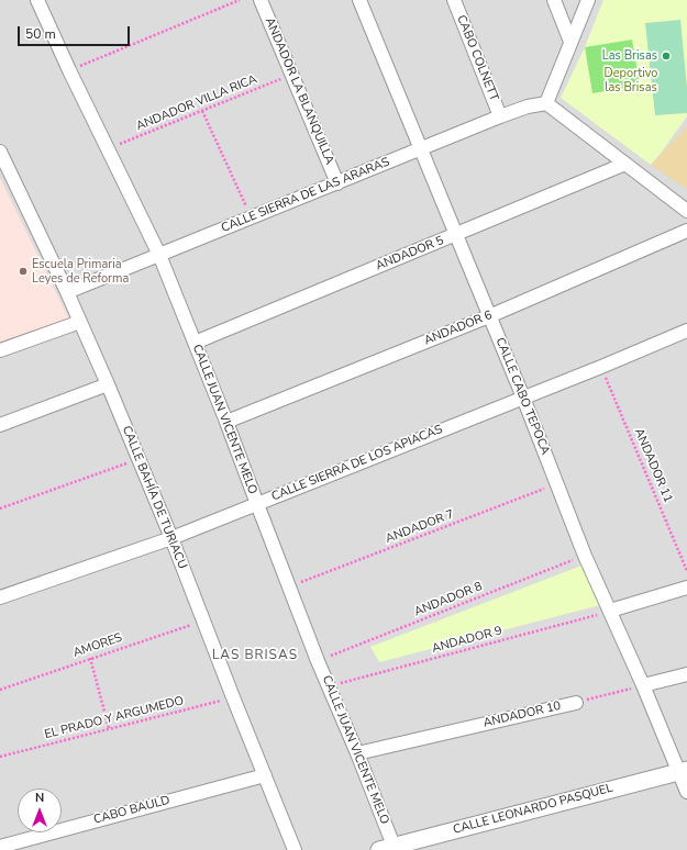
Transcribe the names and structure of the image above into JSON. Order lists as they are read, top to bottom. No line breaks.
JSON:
{"streets":{"street":["CABO COLNETT","ANDADOR LA BLANQUILLA","CALLE SIERRA DE LAS ARARAS","ANDADOR 5","ANDADOR 6","CALLE CABO TEPOCA","CALLE JUAN VICENTE MELO","CALLE SIERRA DE LOS APIACAS","CALLE BAHÍA DE TURIACU","ANDADOR 10","CALLE LEONARDO PASQUEL","CABO BAULD"],"path":["ANDADOR VILLA RICA","ANDADOR 11","ANDADOR 7","ANDADOR 8","ANDADOR 9","AMORES","EL PRADO Y ARGUMEDO"]},"crossings":[["CABO COLNETT","CALLE SIERRA DE LAS ARARAS"],["ANDADOR LA BLANQUILLA","ANDADOR VILLA RICA"],["ANDADOR LA BLANQUILLA","CALLE SIERRA DE LAS ARARAS"],["ANDADOR VILLA RICA","CALLE JUAN VICENTE MELO"],["CALLE SIERRA DE LAS ARARAS","CALLE CABO TEPOCA"],["CALLE SIERRA DE LAS ARARAS","CALLE JUAN VICENTE MELO"],["CALLE SIERRA DE LAS ARARAS","CALLE BAHÍA DE TURIACU"],["ANDADOR 5","CALLE CABO TEPOCA"],["ANDADOR 5","CALLE JUAN VICENTE MELO"],["ANDADOR 6","CALLE CABO TEPOCA"],["ANDADOR 6","CALLE JUAN VICENTE MELO"],["CALLE CABO TEPOCA","CALLE SIERRA DE LOS APIACAS"],["CALLE CABO TEPOCA","ANDADOR 7"],["CALLE CABO TEPOCA","ANDADOR 8"],["CALLE CABO TEPOCA","ANDADOR 9"],["CALLE CABO TEPOCA","ANDADOR 10"],["CALLE CABO TEPOCA","CALLE LEONARDO PASQUEL"],["CALLE JUAN VICENTE MELO","CALLE SIERRA DE LOS APIACAS"],["CALLE JUAN VICENTE MELO","ANDADOR 7"],["CALLE JUAN VICENTE MELO","ANDADOR 8"],["CALLE JUAN VICENTE MELO","ANDADOR 9"],["CALLE JUAN VICENTE MELO","ANDADOR 10"],["CALLE JUAN VICENTE MELO","CALLE LEONARDO PASQUEL"],["CALLE SIERRA DE LOS APIACAS","ANDADOR 11"],["CALLE SIERRA DE LOS APIACAS","CALLE BAHÍA DE TURIACU"],["CALLE BAHÍA DE TURIACU","AMORES"],["CALLE BAHÍA DE TURIACU","EL PRADO Y ARGUMEDO"],["CALLE BAHÍA DE TURIACU","CABO BAULD"]],"districts":["LAS BRISAS"],"parks":["Deportivo las Brisas"],"places":["Las Brisas","Escuela Primaria Leyes de Reforma"],"scale_bar":"50 m","north":"top"}
